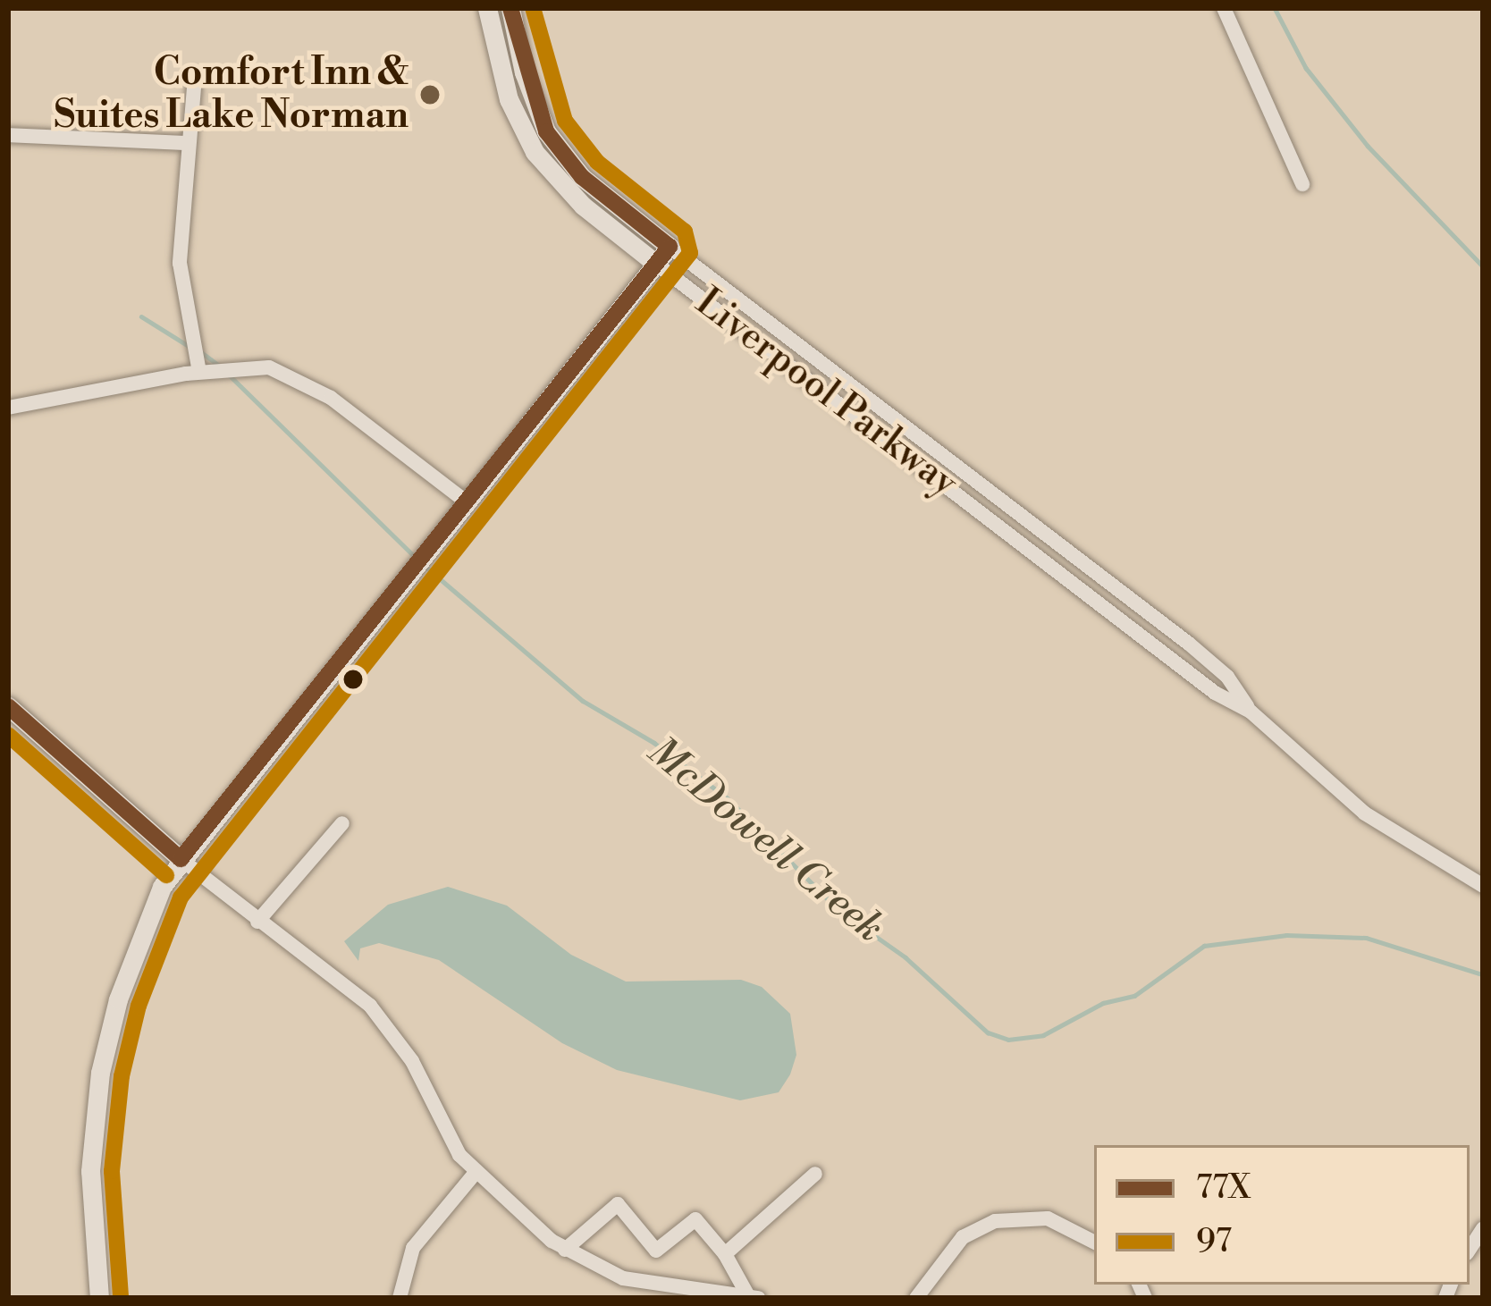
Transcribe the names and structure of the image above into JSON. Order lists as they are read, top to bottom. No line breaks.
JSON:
{"streets":{"street":["Liverpool Parkway"]},"water":["McDowell Creek"],"places":["Comfort Inn & Suites Lake Norman"],"lines":["transit line 77X","transit line 97"],"legend":["77X","97"]}
